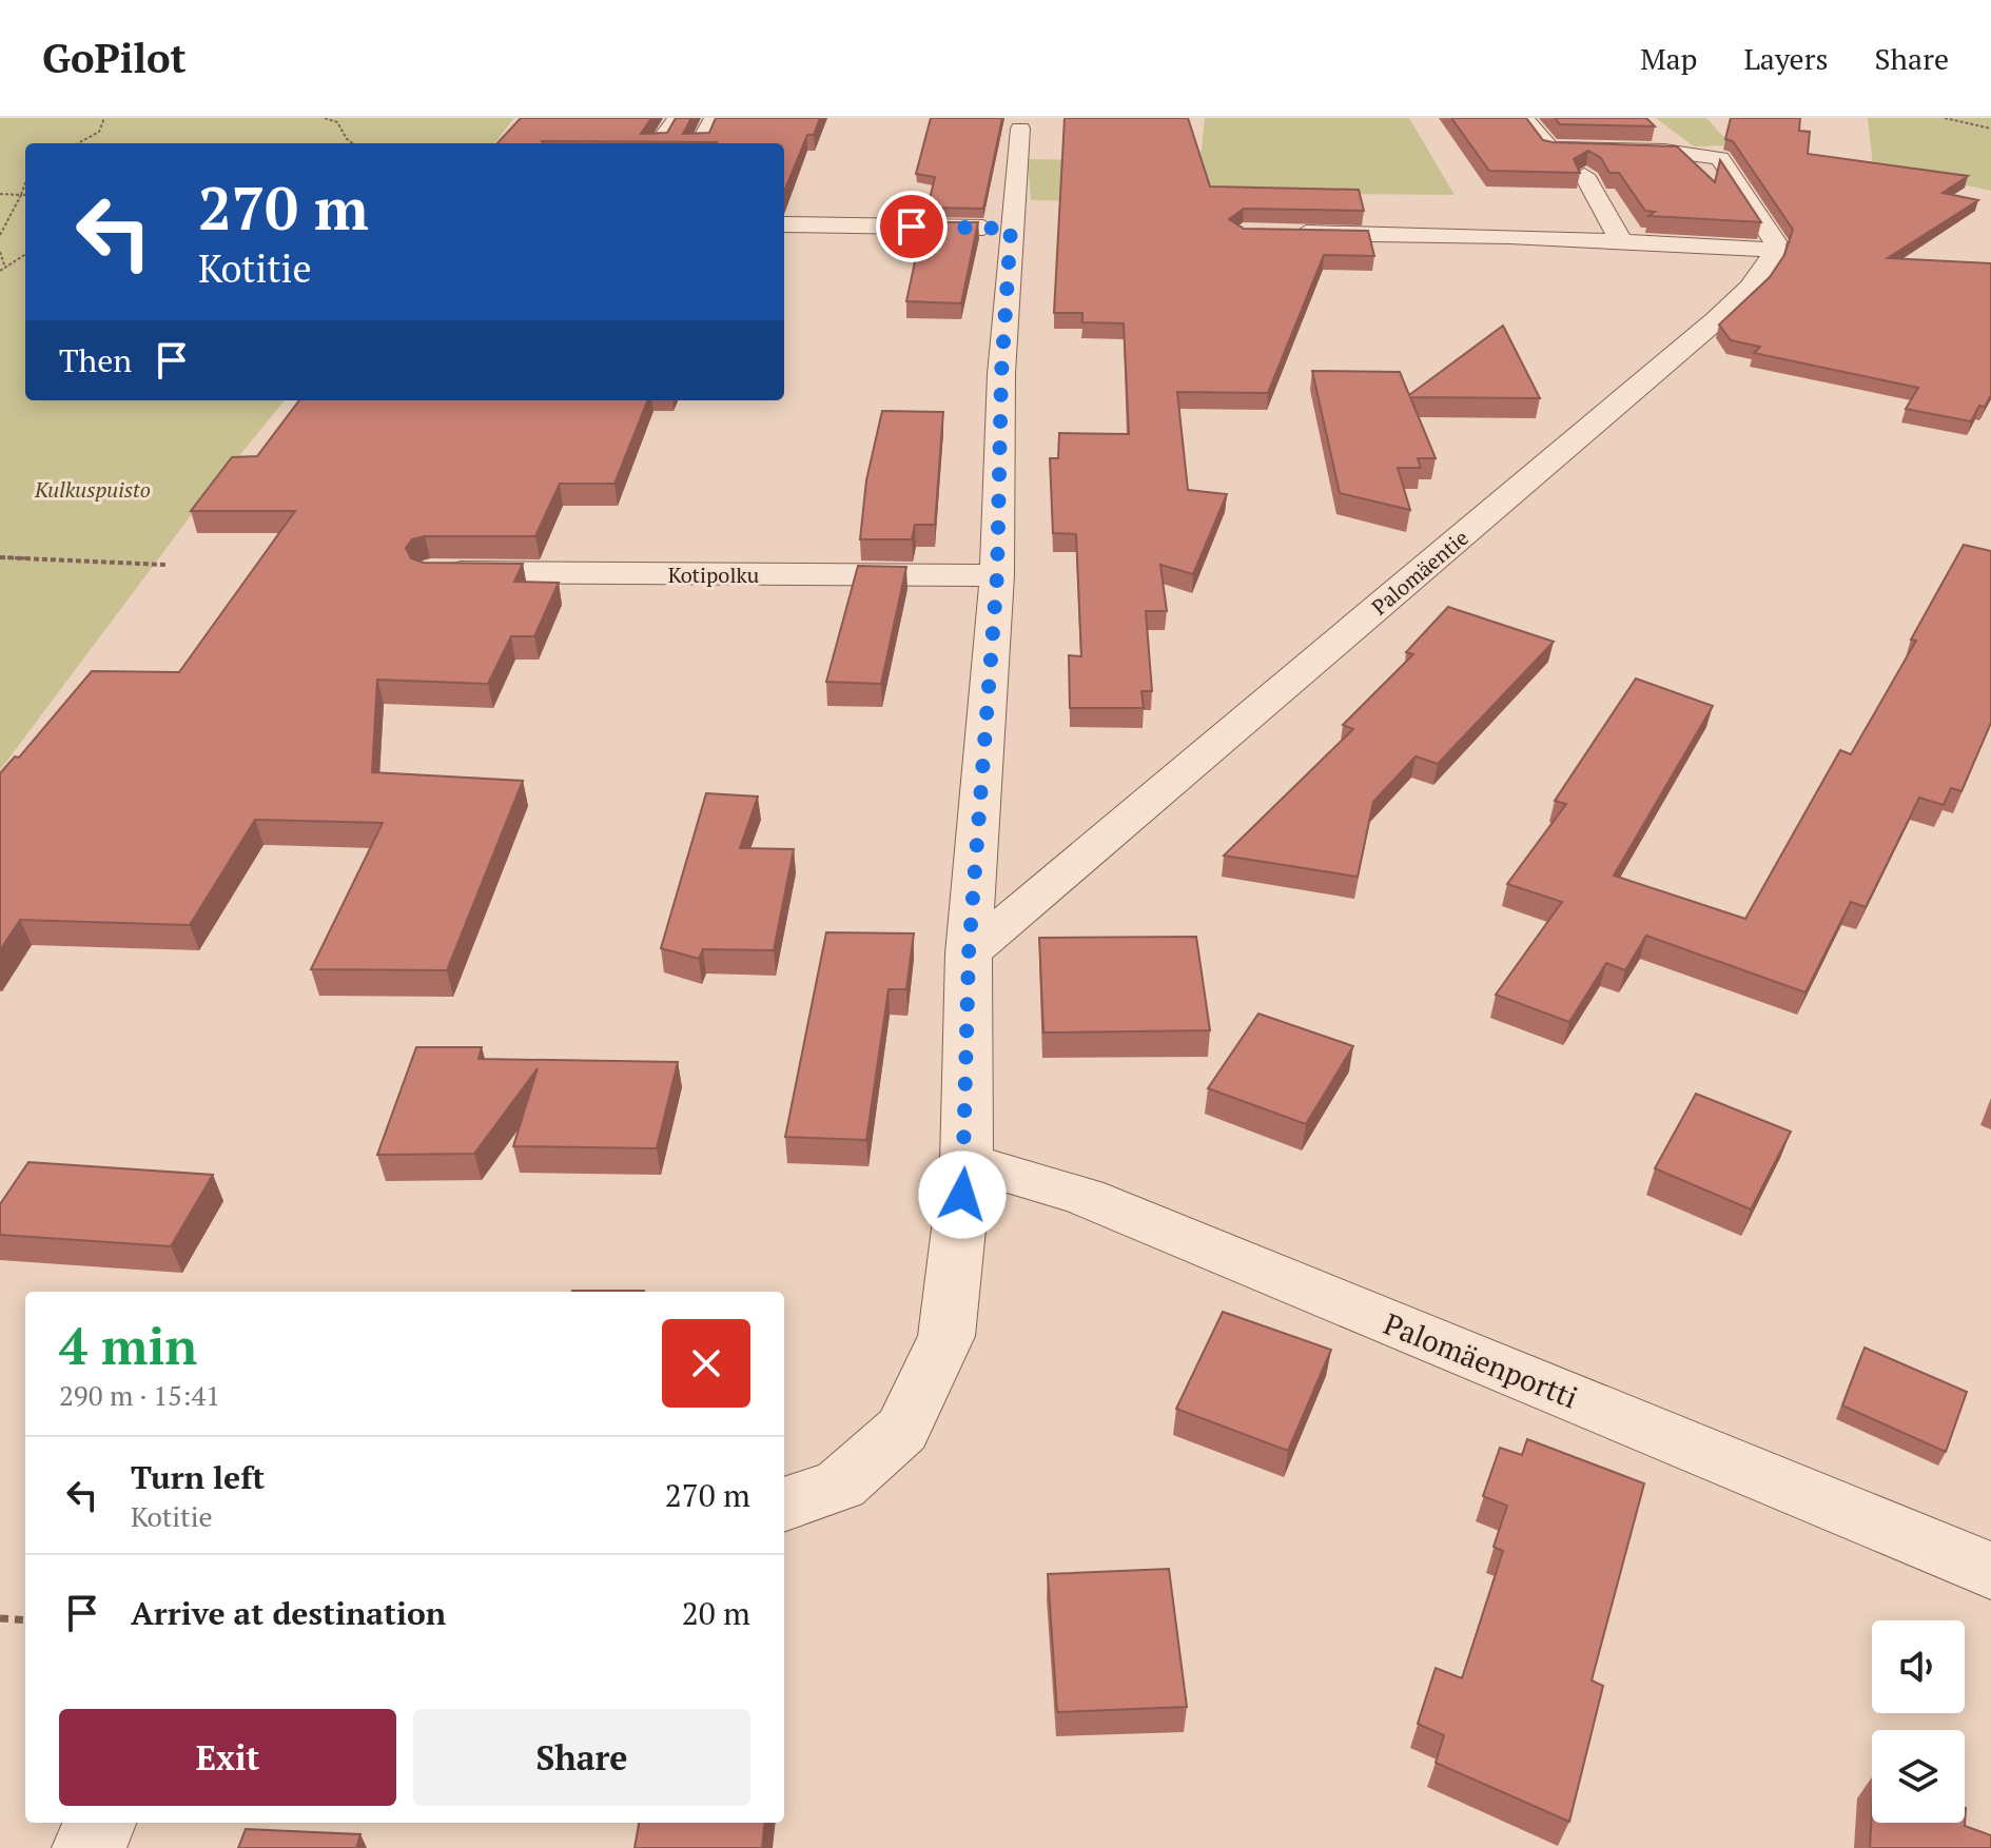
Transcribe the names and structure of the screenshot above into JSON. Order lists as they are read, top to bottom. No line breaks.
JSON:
{"streets":{"street":["Palomäentie","Kotipolku","Palomäenportti"]},"parks":["Kulkuspuisto"],"page":{"header":"GoPilot","nav":["Map","Layers","Share"],"turn":["270 m","Kotitie"],"then":"Then","heading":["4 min","290 m · 15:41"],"list":[{"name":"Turn left","note":"Kotitie","value":"270 m"},{"name":"Arrive at destination","value":"20 m"}],"buttons":["Exit","Share"]}}
